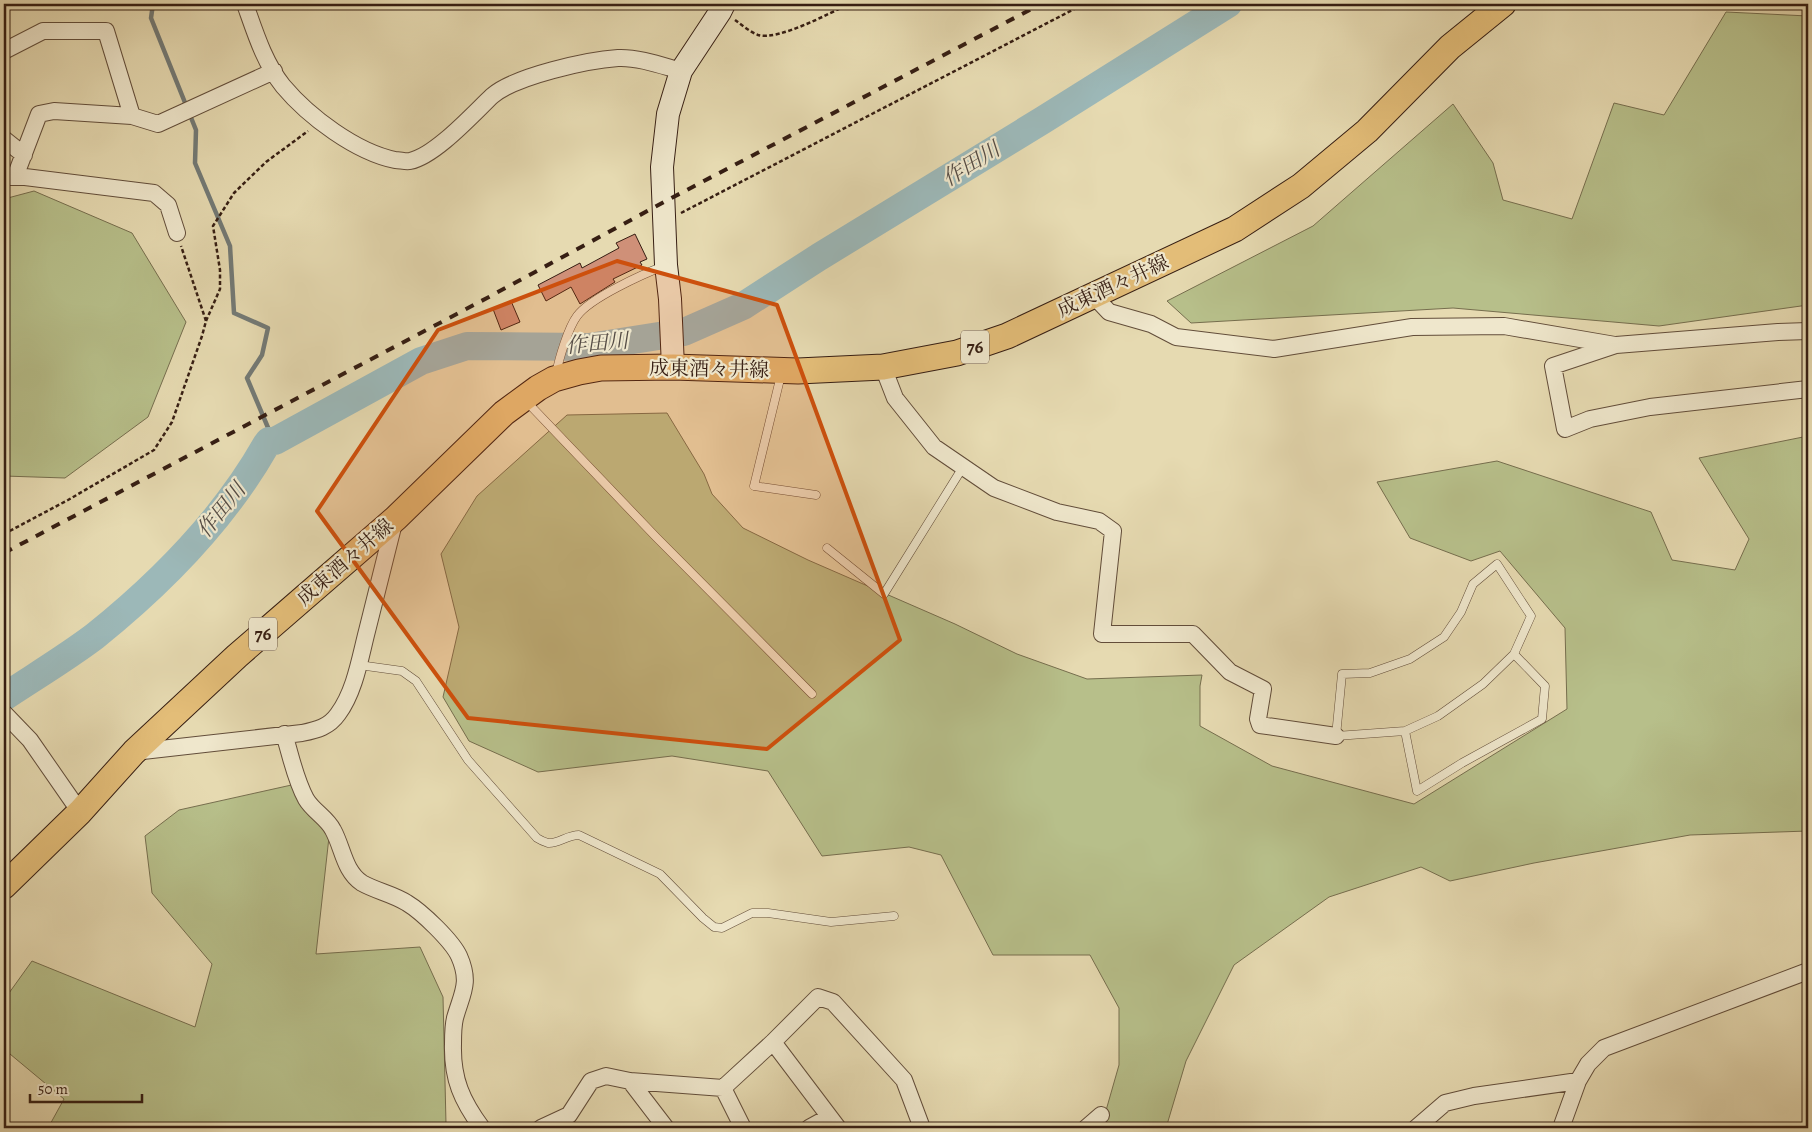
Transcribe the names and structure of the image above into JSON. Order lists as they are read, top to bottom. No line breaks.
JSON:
{"streets":{"main road":["成東酒々井線","76"]},"water":["作田川"],"scale_bar":"50 m"}
